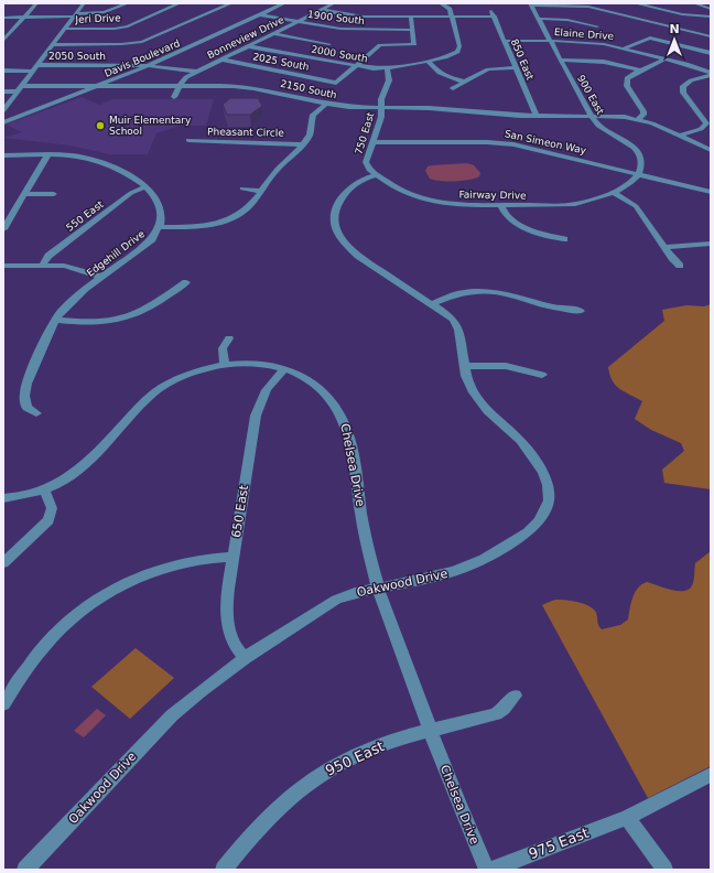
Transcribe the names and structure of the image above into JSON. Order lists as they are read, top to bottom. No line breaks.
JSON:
{"streets":{"street":["1900 South","Jeri Drive","Elaine Drive","Bonneview Drive","2000 South","2050 South","Davis Boulevard","850 East","2025 South","2150 South","900 East","Pheasant Circle","750 East","San Simeon Way","Fairway Drive","550 East","Edgehill Drive","Chelsea Drive","650 East","Oakwood Drive","950 East","975 East"]},"crossings":[["1900 South","Bonneview Drive"],["1900 South","Davis Boulevard"],["Elaine Drive","850 East"],["Elaine Drive","900 East"],["Bonneview Drive","2000 South"],["Bonneview Drive","2050 South"],["Bonneview Drive","2025 South"],["Bonneview Drive","2150 South"],["2000 South","2025 South"],["2000 South","750 East"],["2050 South","Davis Boulevard"],["Davis Boulevard","2150 South"],["850 East","2150 South"],["2150 South","900 East"],["2150 South","750 East"],["900 East","San Simeon Way"],["750 East","San Simeon Way"],["750 East","Fairway Drive"],["750 East","Oakwood Drive"],["Fairway Drive","Oakwood Drive"],["550 East","Edgehill Drive"],["Chelsea Drive","650 East"],["Chelsea Drive","Oakwood Drive"],["Chelsea Drive","950 East"],["650 East","Oakwood Drive"]],"places":["Muir Elementary School"],"north":"top"}
